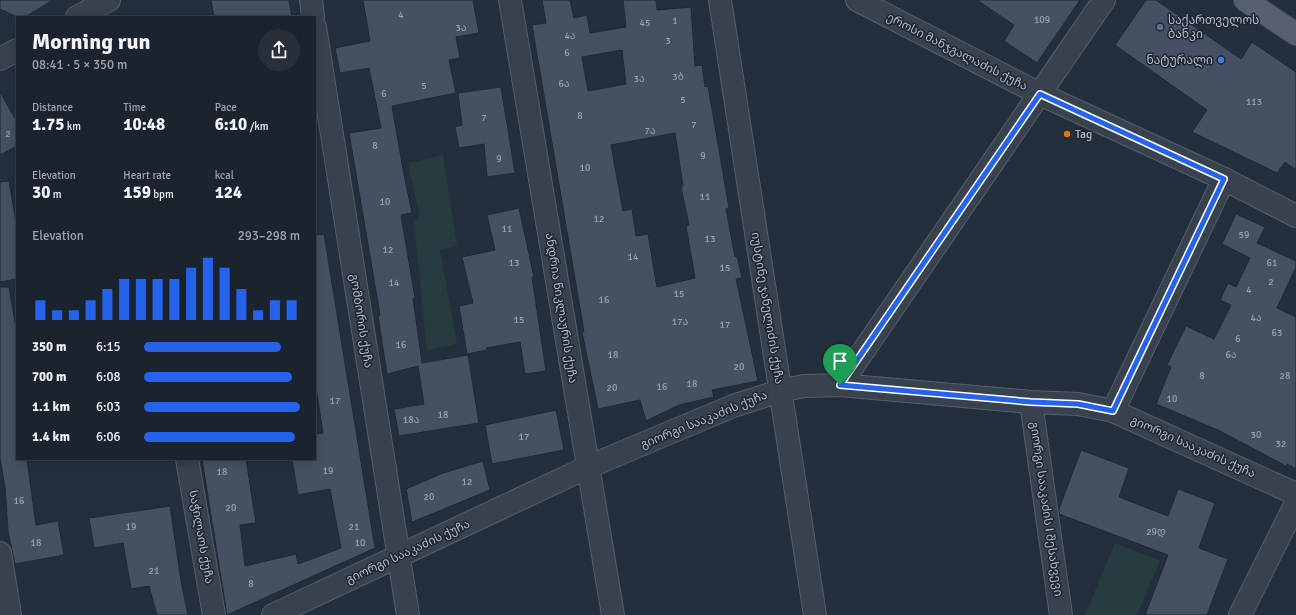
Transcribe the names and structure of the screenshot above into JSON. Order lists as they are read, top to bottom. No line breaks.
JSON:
{"streets":{"street":["ეროსი მანჯგალაძის ქუჩა","ანდრია წიკლაურის ქუჩა","იუსტინე ჯანელიძის ქუჩა","გომბორის ქუჩა","გიორგი სააკაძის ქუჩა","გიორგი სააკაძის I შესახვევი","საჭილაოს ქუჩა"]},"crossings":[["ანდრია წიკლაურის ქუჩა","გიორგი სააკაძის ქუჩა"],["იუსტინე ჯანელიძის ქუჩა","გიორგი სააკაძის ქუჩა"],["გომბორის ქუჩა","გიორგი სააკაძის ქუჩა"],["გიორგი სააკაძის ქუჩა","გიორგი სააკაძის I შესახვევი"]],"places":["საქართველოს ბანკი","ნატურალი","Tag"],"house_numbers":["4","109","1","45","3ა","4ა","3","6","3ბ","3ა","6ა","5","6","5","113","8","7","7","7ა","2","8","9","9","10","11","10","12","11","59","13","12","14","13","61","15","2","14","4","15","16","4ა","15","17ა","17","63","6","16","18","6ა","20","8","28","18","16","20","10","17","18","18ა","30","17","32","19","18","12","20","16","20","19","21","29დ","18","10","21","8"],"page":{"heading":["Morning run","08:41 · 5 × 350 m"],"stats":[["Distance","1.75 km"],["Time","10:48"],["Pace","6:10 /km"],["Elevation","30 m"],["Heart rate","159 bpm"],["kcal","124"]],"chart":["Elevation","293–298 m"],"list":[{"name":"350 m","note":"6:15"},{"name":"700 m","note":"6:08"},{"name":"1.1 km","note":"6:03"},{"name":"1.4 km","note":"6:06"}]}}
